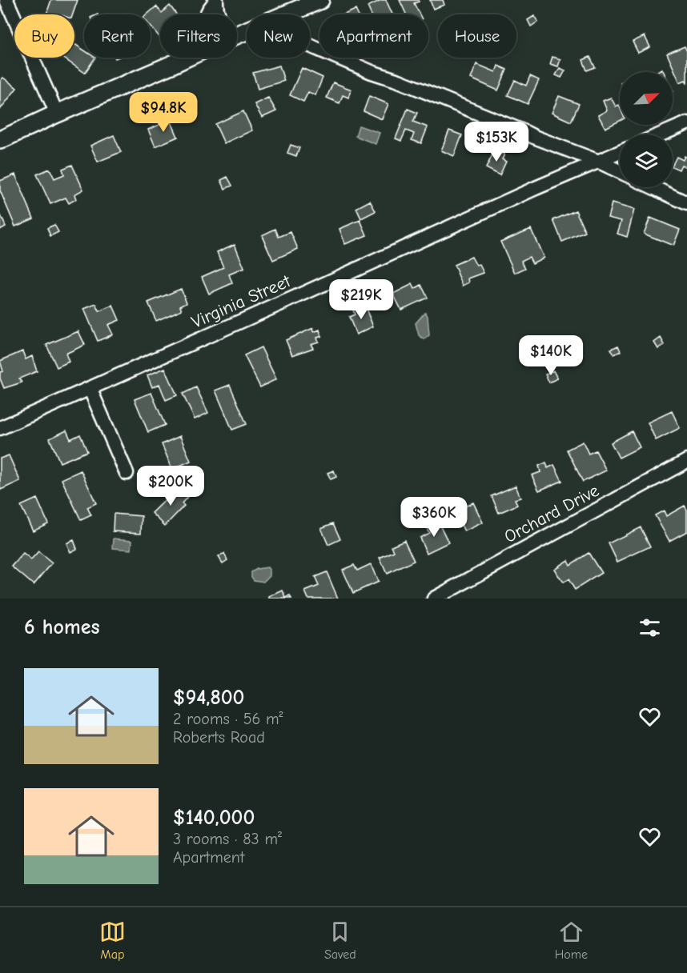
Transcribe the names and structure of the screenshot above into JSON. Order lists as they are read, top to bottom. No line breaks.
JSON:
{"streets":{"street":["Virginia Street","Orchard Drive"]},"north":"top right","page":{"chip":["Buy","Rent","Filters","New","Apartment","House"],"price":["$94.8K","$153K","$219K","$140K","$200K","$360K"],"heading":"6 homes","list":[{"name":"$94,800","note":"2 rooms · 56 m² · Roberts Road"},{"name":"$140,000","note":"3 rooms · 83 m² · Apartment"}],"tabs":["Map","Saved","Home"]}}
